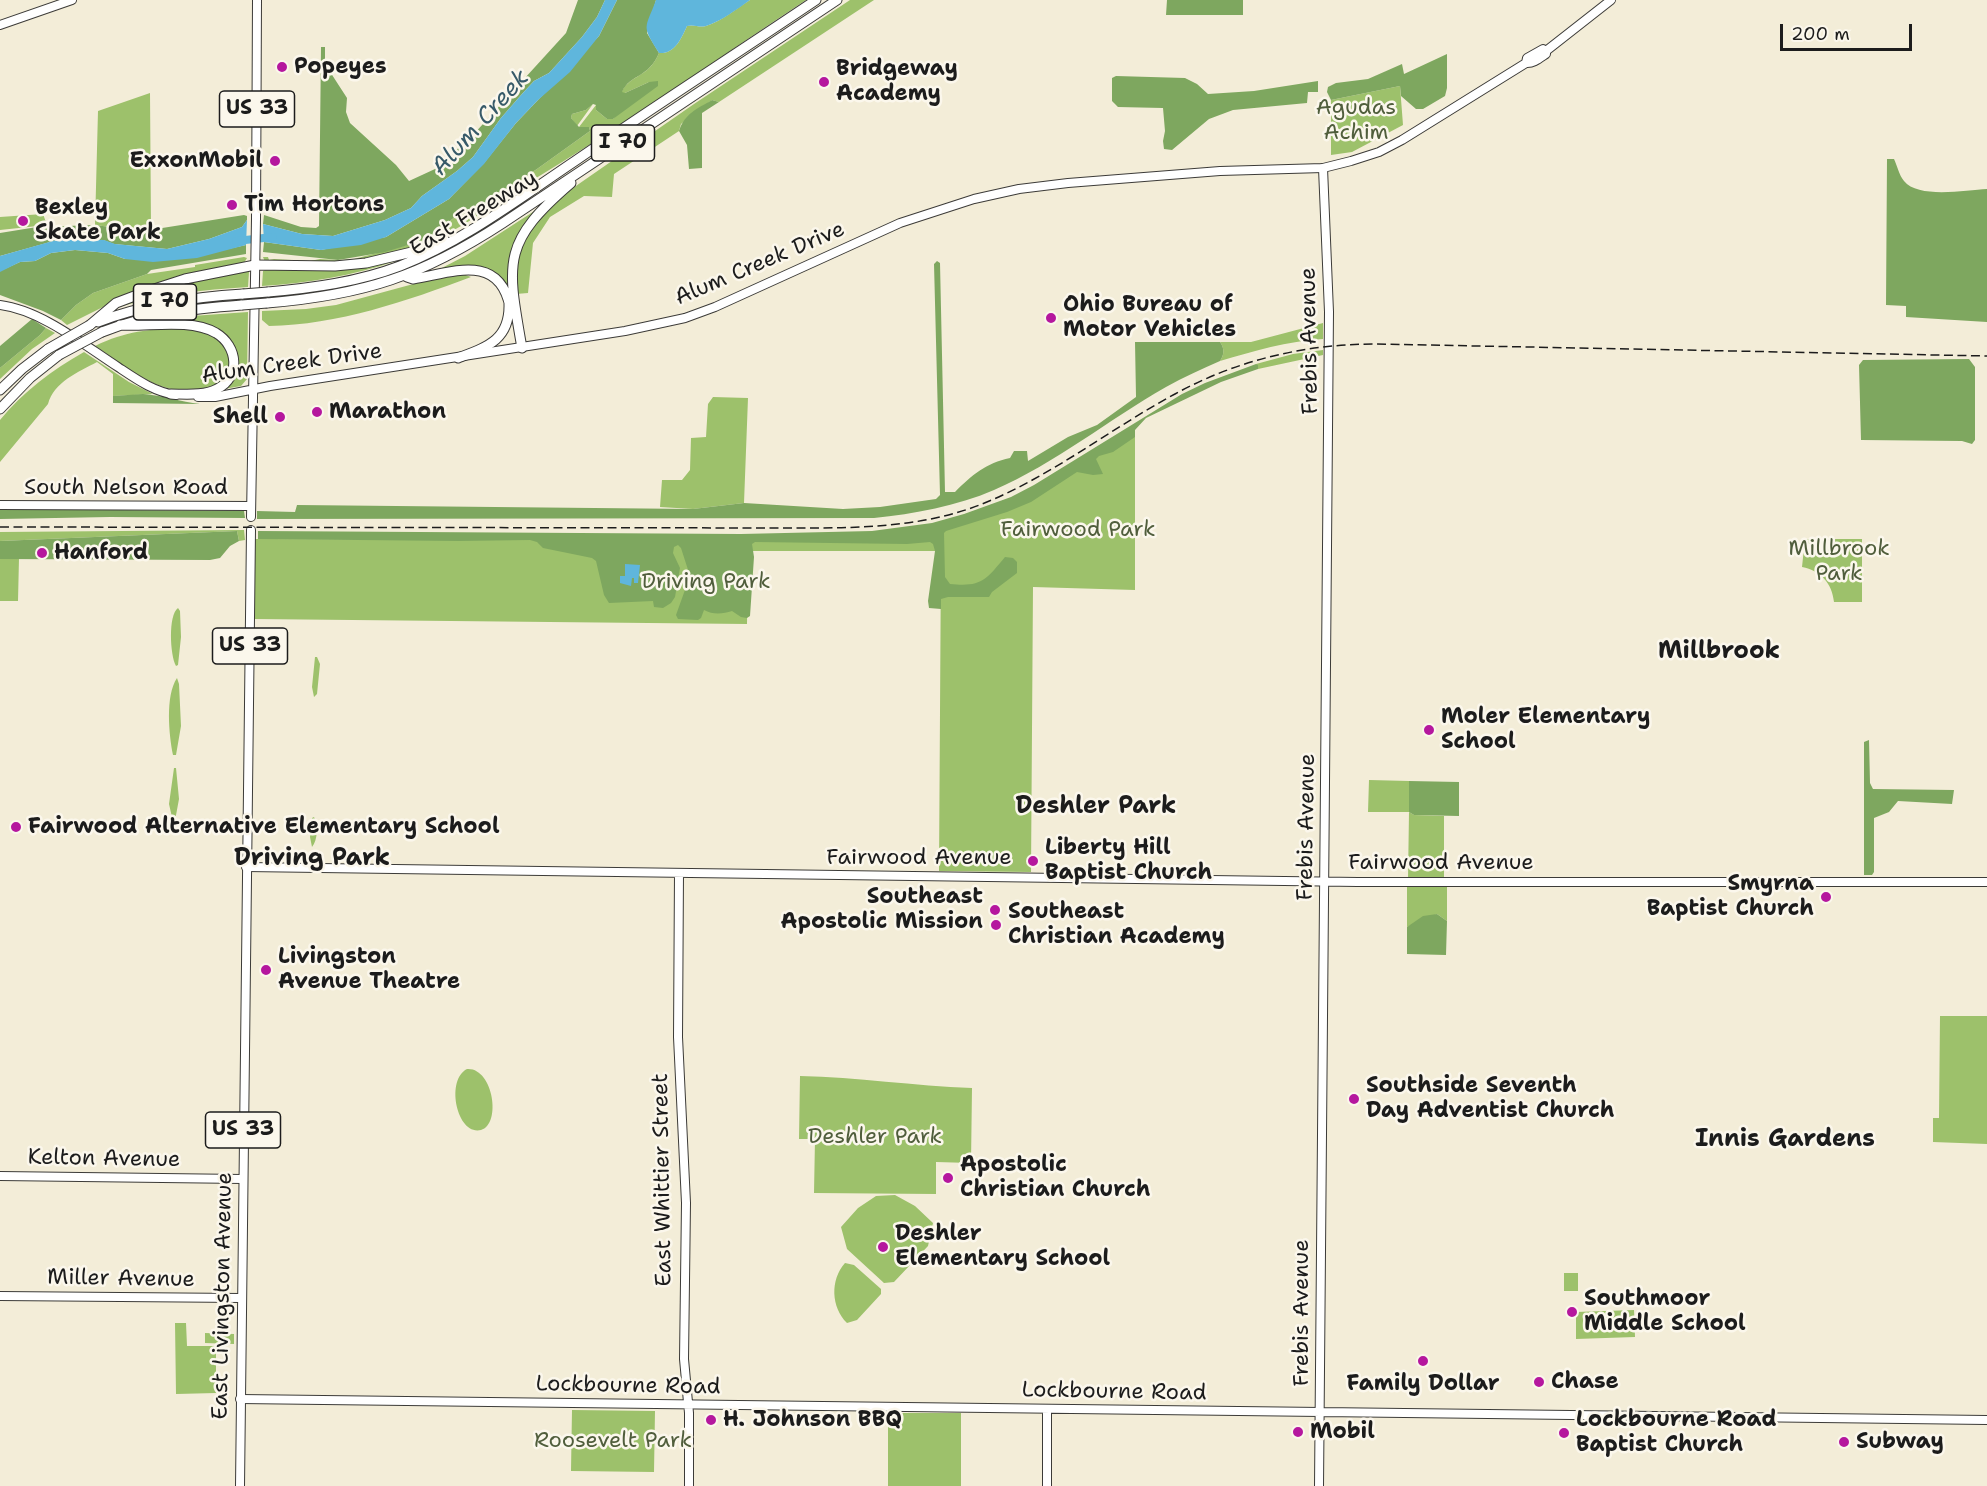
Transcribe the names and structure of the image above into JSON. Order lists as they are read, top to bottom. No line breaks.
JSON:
{"streets":{"highway":["I 70","East Freeway"],"main road":["US 33","Alum Creek Drive","Frebis Avenue","South Nelson Road","Fairwood Avenue","Kelton Avenue","East Whittier Street","Miller Avenue","East Livingston Avenue","Lockbourne Road"]},"crossings":[["US 33","Alum Creek Drive"],["US 33","South Nelson Road"],["Alum Creek Drive","Frebis Avenue"],["Frebis Avenue","Fairwood Avenue"],["Frebis Avenue","Lockbourne Road"],["Fairwood Avenue","East Whittier Street"],["Fairwood Avenue","East Livingston Avenue"],["Kelton Avenue","East Livingston Avenue"],["East Whittier Street","Lockbourne Road"],["Miller Avenue","East Livingston Avenue"],["East Livingston Avenue","Lockbourne Road"]],"districts":["Millbrook","Deshler Park","Driving Park","Innis Gardens"],"water":["Alum Creek"],"parks":["Agudas Achim","Fairwood Park","Millbrook Park","Driving Park","Deshler Park","Roosevelt Park"],"places":["Popeyes","Bridgeway Academy","ExxonMobil","Tim Hortons","Bexley Skate Park","Ohio Bureau of Motor Vehicles","Marathon","Shell","Hanford","Moler Elementary School","Fairwood Alternative Elementary School","Liberty Hill Baptist Church","Smyrna Baptist Church","Southeast Apostolic Mission","Southeast Christian Academy","Livingston Avenue Theatre","Southside Seventh Day Adventist Church","Apostolic Christian Church","Deshler Elementary School","Southmoor Middle School","Family Dollar","Chase","H. Johnson BBQ","Mobil","Lockbourne Road Baptist Church","Subway"],"scale_bar":"200 m"}
